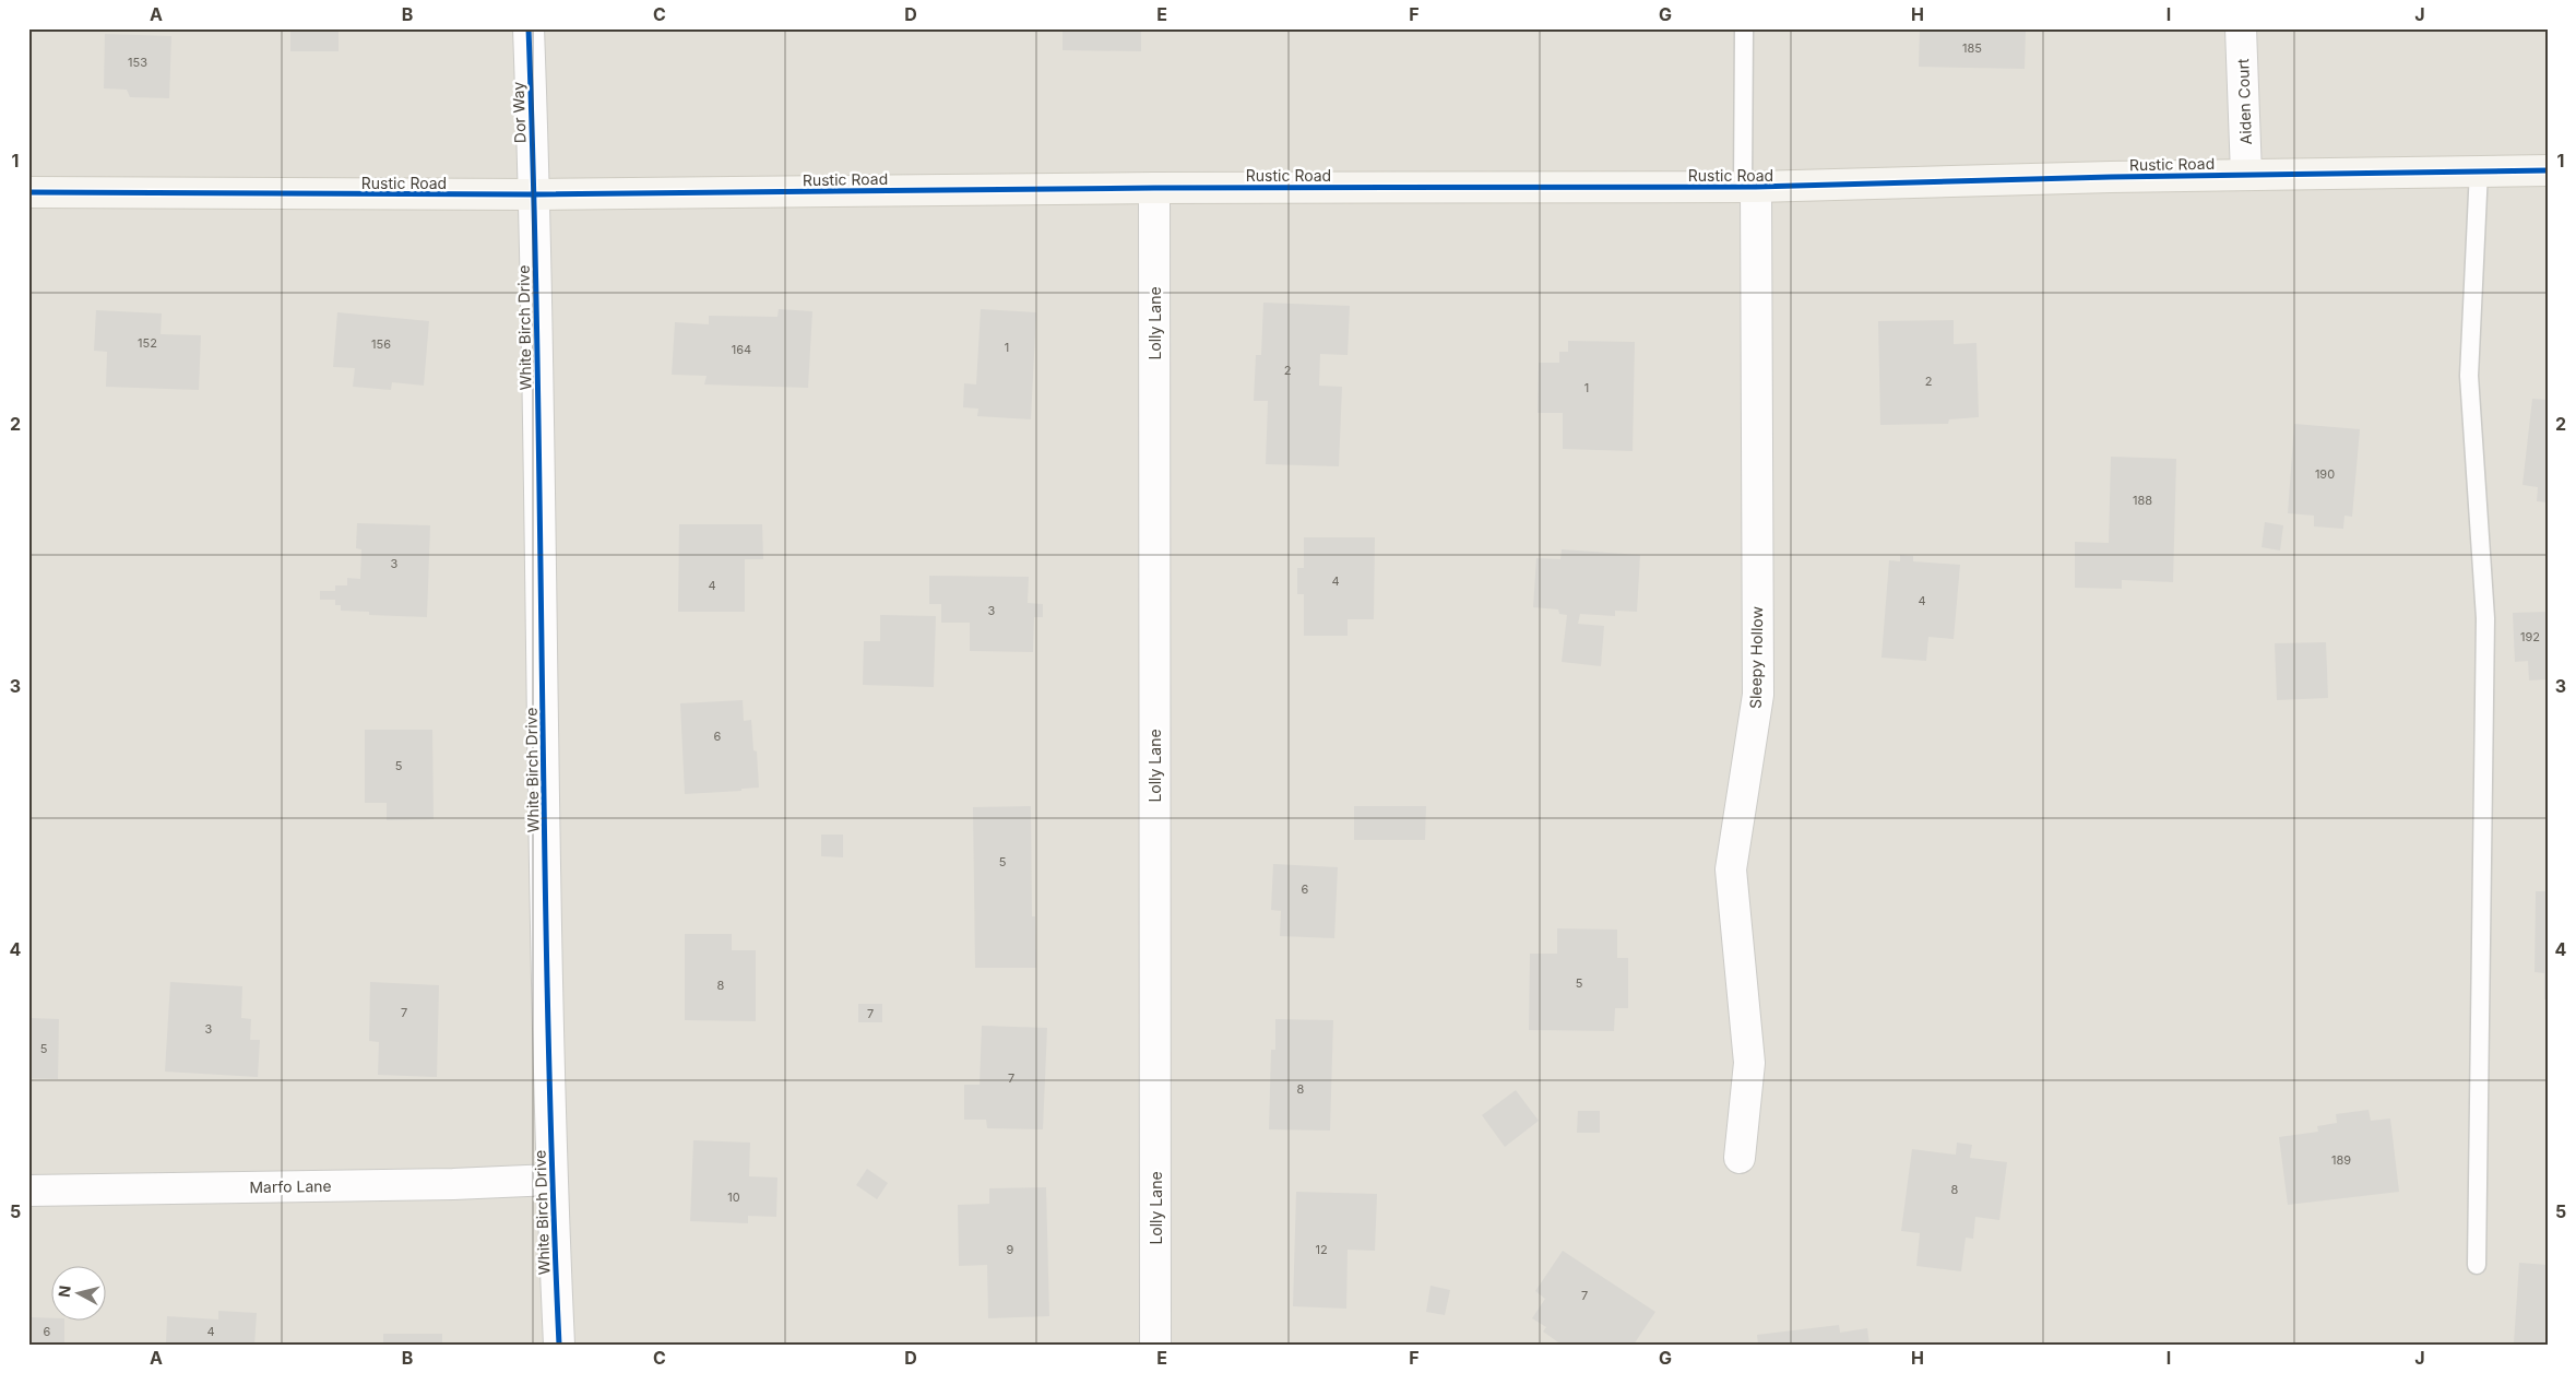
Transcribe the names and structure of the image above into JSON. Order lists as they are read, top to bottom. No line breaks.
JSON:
{"streets":{"street":["Aiden Court","Dor Way","Rustic Road","Lolly Lane","White Birch Drive","Sleepy Hollow","Marfo Lane"]},"crossings":[["Aiden Court","Rustic Road"],["Dor Way","Rustic Road"],["Dor Way","White Birch Drive"],["Rustic Road","Lolly Lane"],["Rustic Road","White Birch Drive"],["Rustic Road","Sleepy Hollow"],["White Birch Drive","Marfo Lane"]],"house_numbers":["185","153","152","156","1","164","2","2","1","190","188","3","4","4","4","3","192","6","5","5","6","5","8","7","7","3","5","7","8","189","8","10","9","12","7","6","4"],"north":"left","grid":{"columns":["A","B","C","D","E","F","G","H","I","J"],"rows":["1","2","3","4","5"]}}
